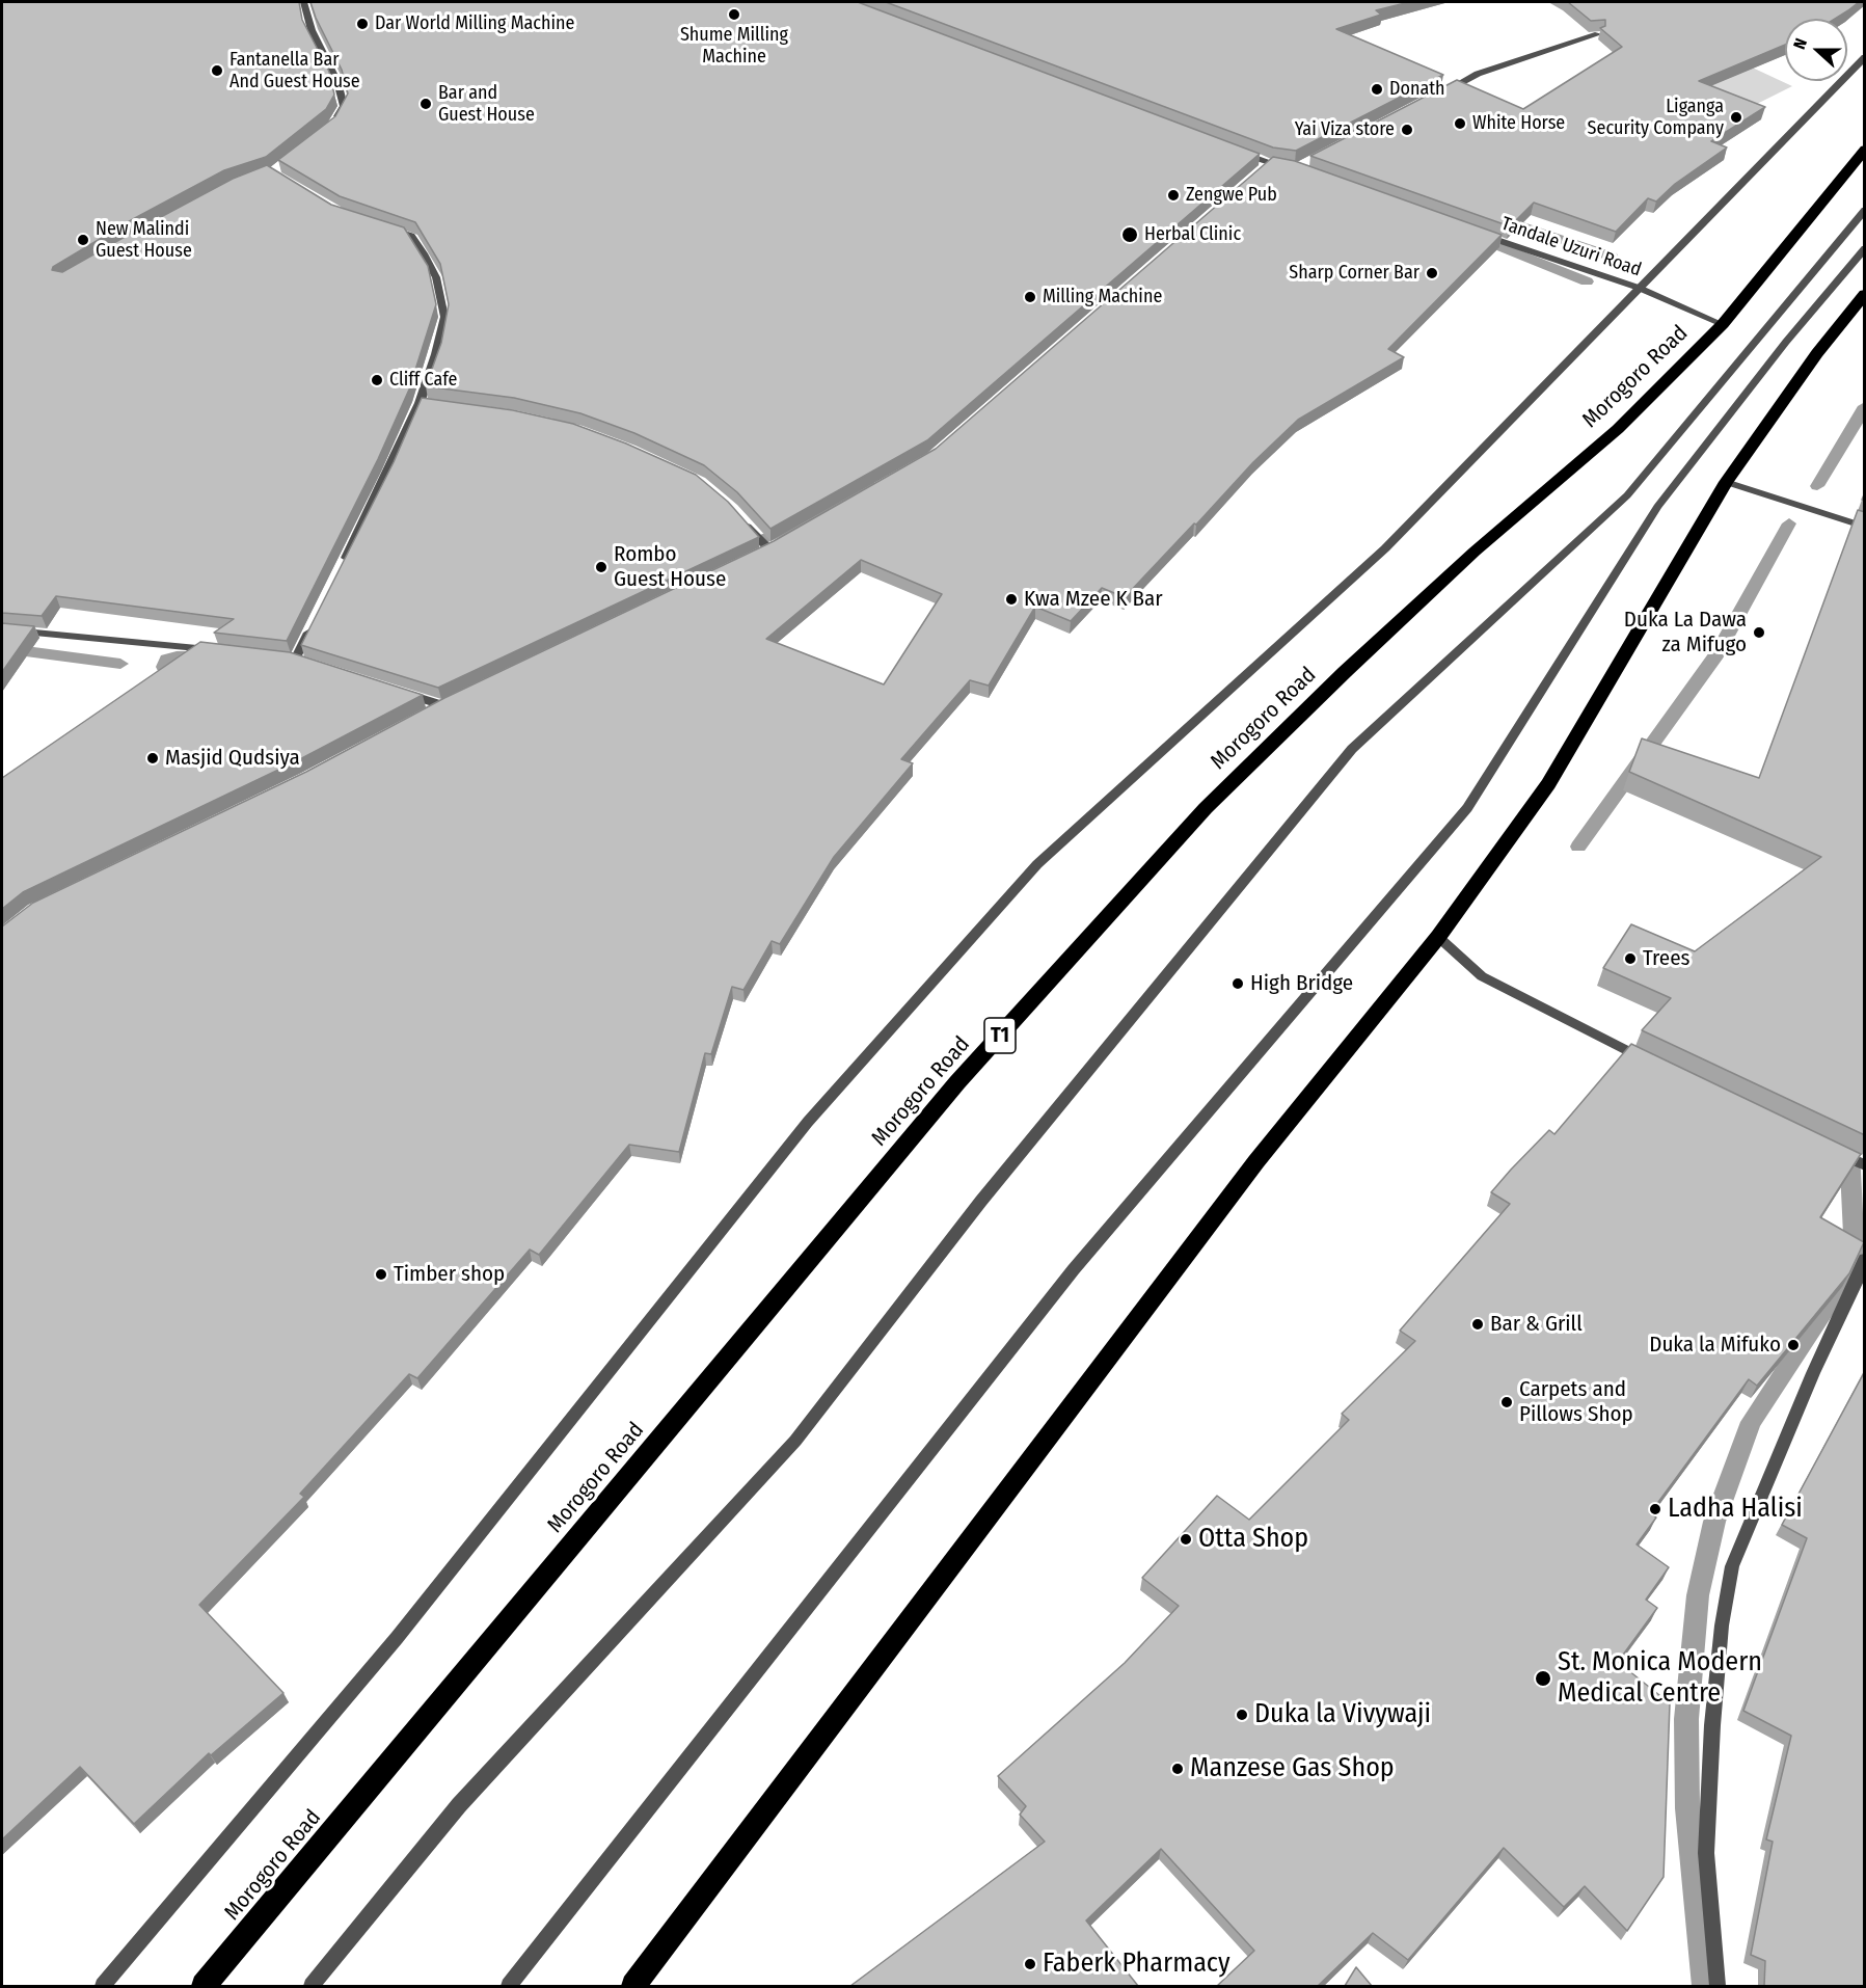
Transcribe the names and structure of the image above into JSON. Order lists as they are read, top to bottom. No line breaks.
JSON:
{"streets":{"highway":["Morogoro Road","T1"],"street":["Tandale Uzuri Road"]},"crossings":[["Tandale Uzuri Road","Morogoro Road"]],"places":["Shume Milling Machine","Dar World Milling Machine","Fantanella Bar And Guest House","Donath","Bar and Guest House","Liganga Security Company","White Horse","Yai Viza store","Zengwe Pub","Herbal Clinic","New Malindi Guest House","Sharp Corner Bar","Milling Machine","Cliff Cafe","Rombo Guest House","Kwa Mzee K Bar","Duka La Dawa za Mifugo","Masjid Qudsiya","Trees","High Bridge","Timber shop","Bar & Grill","Duka la Mifuko","Carpets and Pillows Shop","Ladha Halisi","Otta Shop","St. Monica Modern Medical Centre","Duka la Vivywaji","Manzese Gas Shop","Faberk Pharmacy"],"north":"left"}
